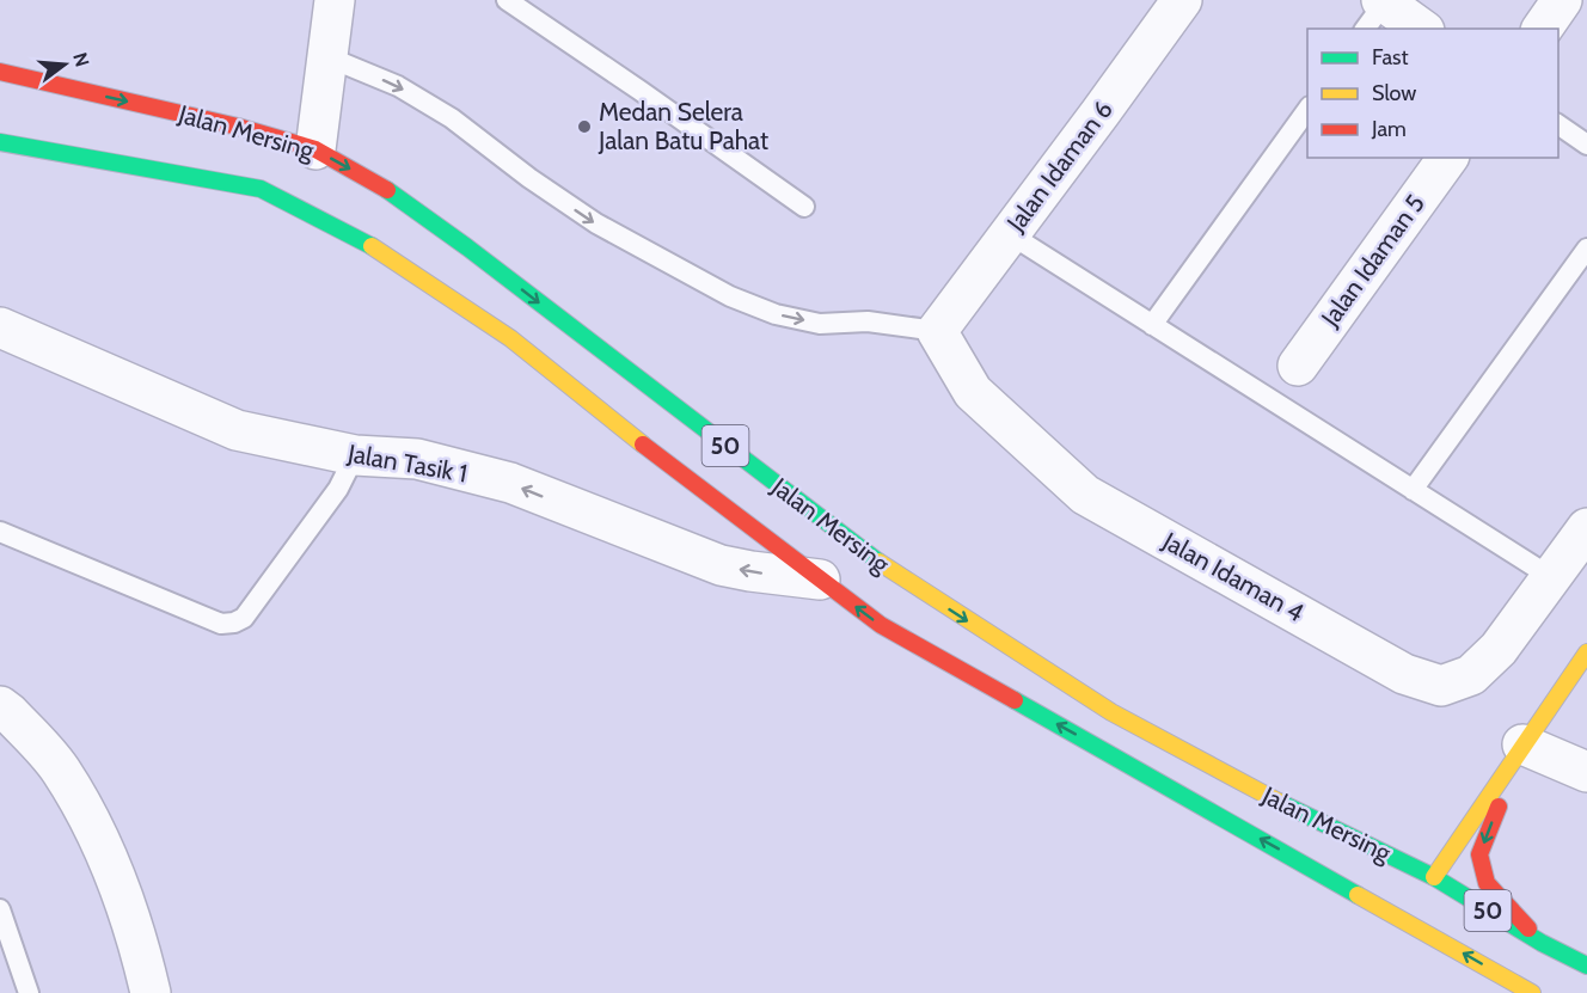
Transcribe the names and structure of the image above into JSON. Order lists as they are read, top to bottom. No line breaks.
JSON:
{"streets":{"main road":["Jalan Mersing","50"],"street":["Jalan Idaman 6","Jalan Idaman 5","Jalan Tasik 1","Jalan Idaman 4"]},"crossings":[["Jalan Idaman 6","Jalan Idaman 4"]],"one_way":["Jalan Tasik 1"],"places":["Medan Selera Jalan Batu Pahat"],"legend":["Fast","Slow","Jam"],"north":"right"}
